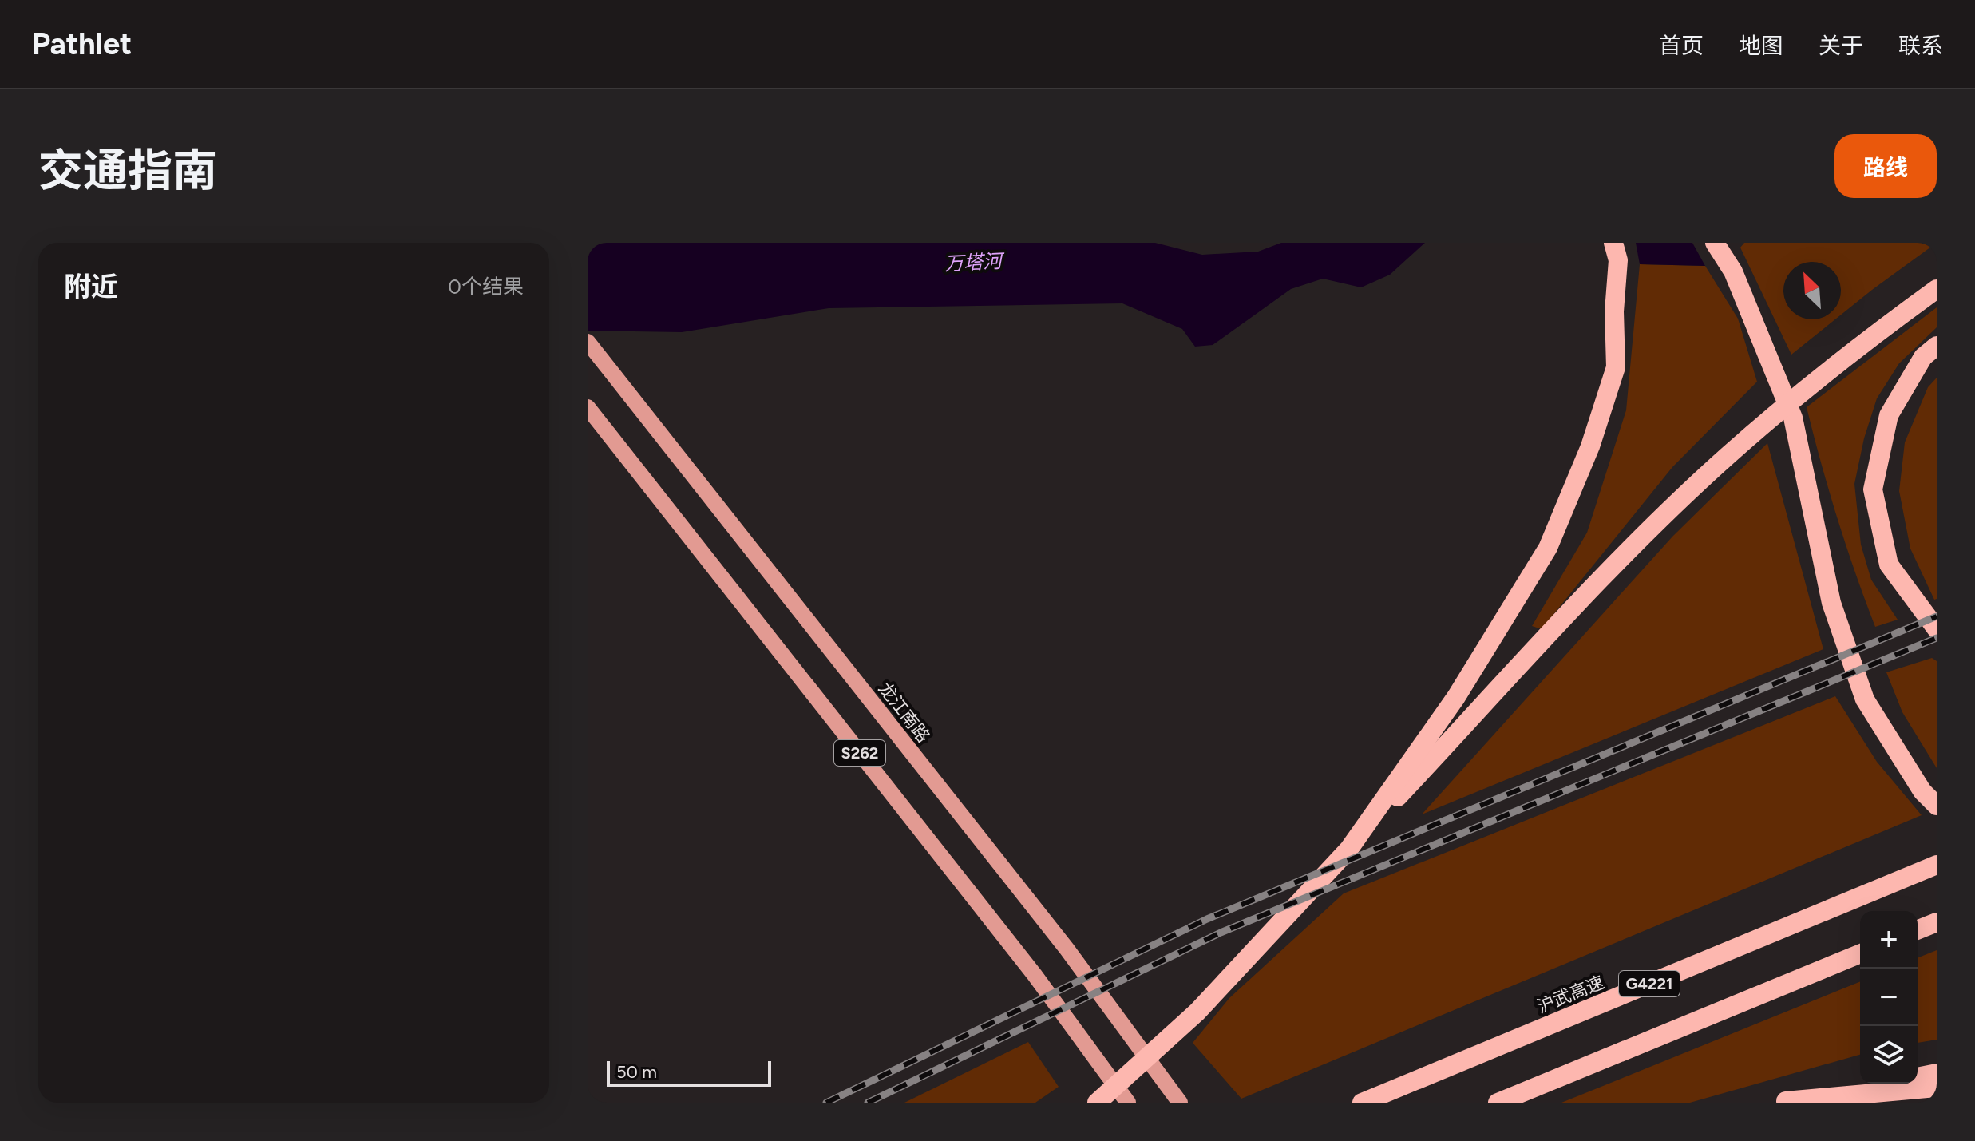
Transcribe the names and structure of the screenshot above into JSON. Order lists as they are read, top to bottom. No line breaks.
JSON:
{"streets":{"highway":["G4221","沪武高速"],"main road":["龙江南路","S262"]},"water":["万塔河"],"scale_bar":"50 m","north":"top left","page":{"header":"Pathlet","nav":["首页","地图","关于","联系"],"title":"交通指南","buttons":"路线","heading":["附近","0个结果"],"map_buttons":["+","−"],"scale":"50 m"}}
